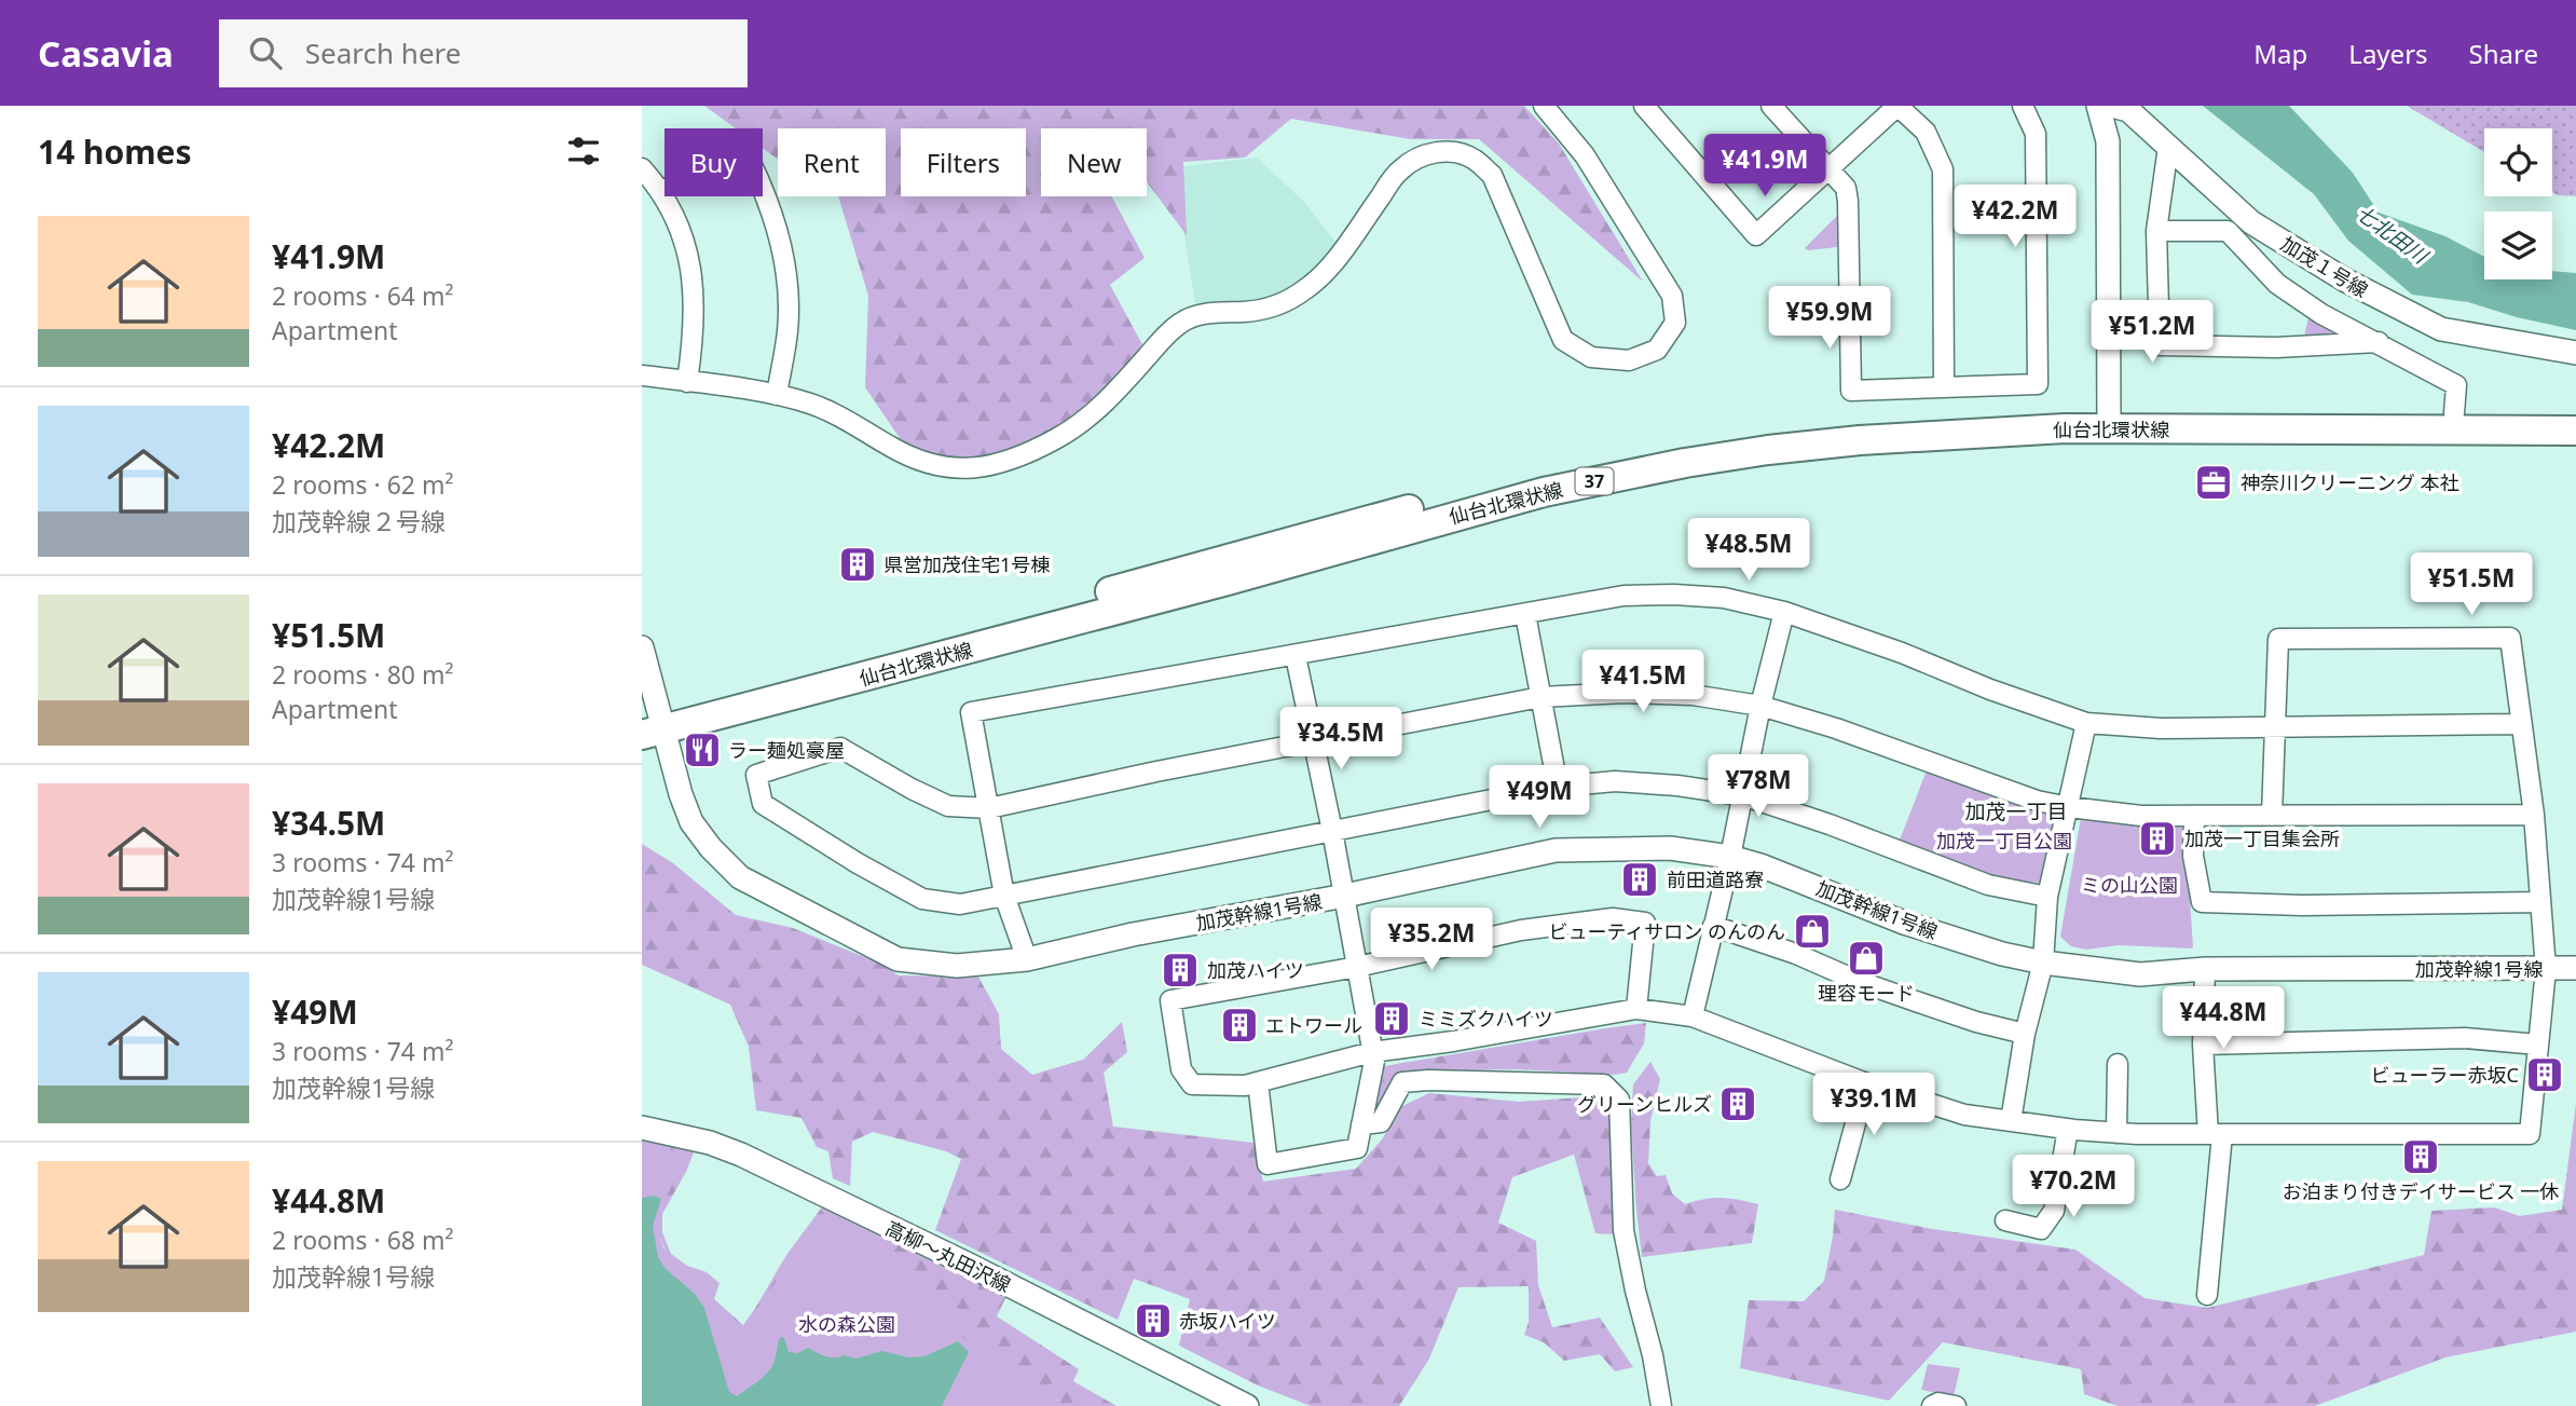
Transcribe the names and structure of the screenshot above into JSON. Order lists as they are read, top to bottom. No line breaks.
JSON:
{"streets":{"main road":["仙台北環状線","37"],"street":["加茂１号線","加茂幹線1号線","高柳～丸田沢線"]},"crossings":[["仙台北環状線","加茂幹線1号線"]],"districts":["加茂一丁目"],"water":["七北田川"],"parks":["加茂一丁目公園","ミの山公園","水の森公園"],"places":{"office":["神奈川クリーニング 本社"],"building":["県営加茂住宅1号棟","加茂一丁目集会所","前田道路寮","加茂ハイツ","ミミズクハイツ","エトワール","ビューラー赤坂C","グリーンヒルズ","お泊まり付きデイサービス 一休","赤坂ハイツ"],"restaurant":["ラー麺処豪屋"],"shop":["ビューティサロン のんのん","理容モード"]},"page":{"header":"Casavia","search":"Search here","nav":["Map","Layers","Share"],"heading":"14 homes","chip":["Buy","Rent","Filters","New"],"price":["¥41.9M","¥42.2M","¥59.9M","¥51.2M","¥48.5M","¥51.5M","¥41.5M","¥34.5M","¥78M","¥49M","¥35.2M","¥44.8M","¥39.1M","¥70.2M"],"list":[{"name":"¥41.9M","note":"2 rooms · 64 m² · Apartment"},{"name":"¥42.2M","note":"2 rooms · 62 m² · 加茂幹線２号線"},{"name":"¥51.5M","note":"2 rooms · 80 m² · Apartment"},{"name":"¥34.5M","note":"3 rooms · 74 m² · 加茂幹線1号線"},{"name":"¥49M","note":"3 rooms · 74 m² · 加茂幹線1号線"},{"name":"¥44.8M","note":"2 rooms · 68 m² · 加茂幹線1号線"}]}}
